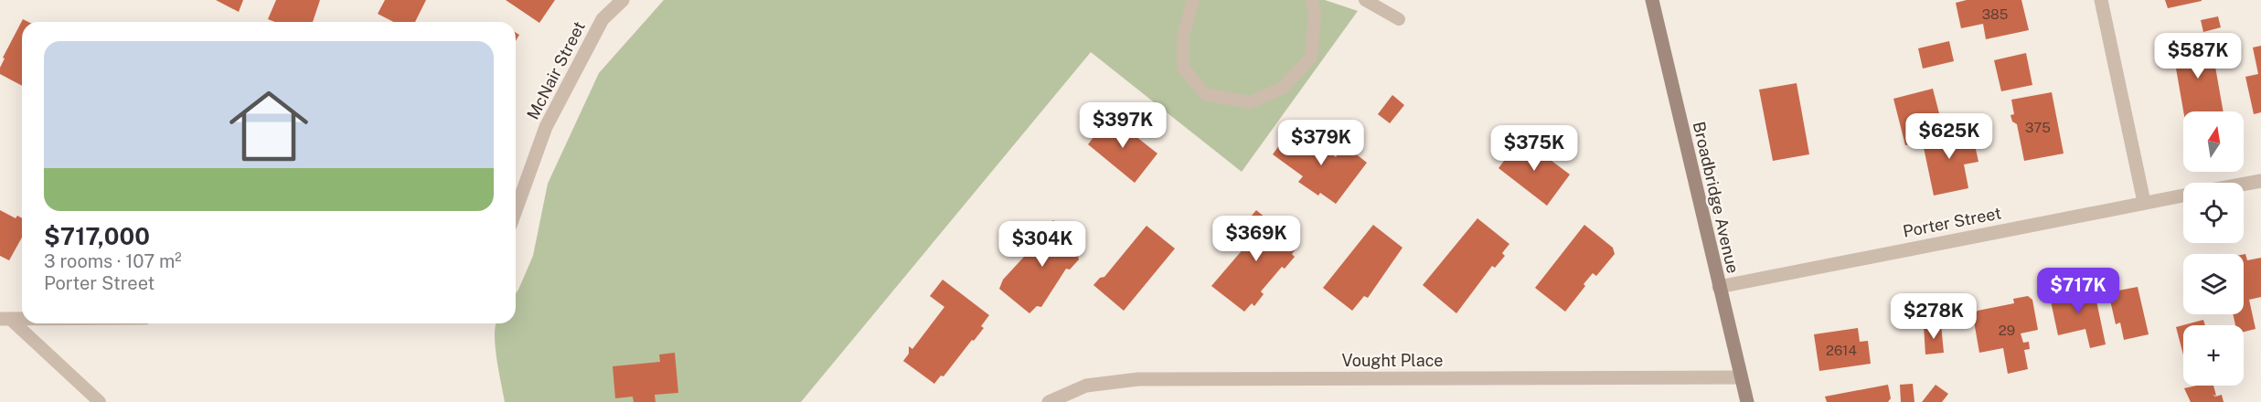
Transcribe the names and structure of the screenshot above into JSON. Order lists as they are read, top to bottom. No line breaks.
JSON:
{"streets":{"main road":["Broadbridge Avenue"],"street":["McNair Street","Porter Street","Vought Place"]},"crossings":[["Broadbridge Avenue","Porter Street"],["Broadbridge Avenue","Vought Place"]],"house_numbers":["385","375","29","2614"],"north":"top","page":{"list":[{"name":"$717,000","note":"3 rooms · 107 m² · Porter Street"}],"price":["$587K","$397K","$625K","$379K","$375K","$369K","$304K","$717K","$278K"],"map_buttons":"+"}}
